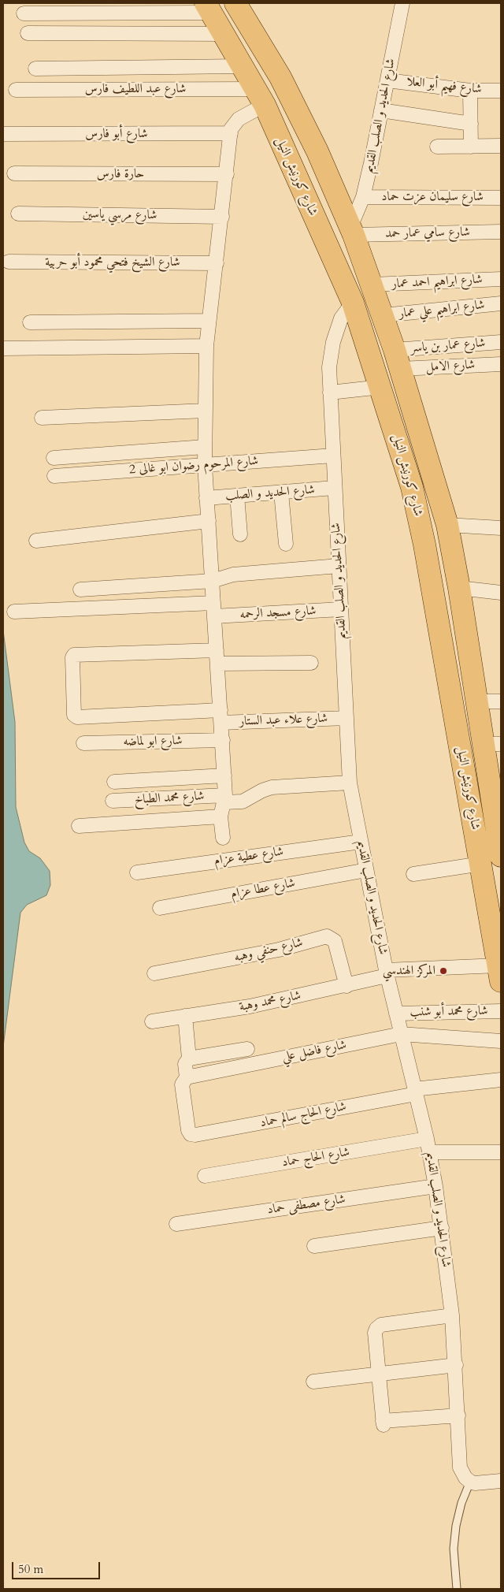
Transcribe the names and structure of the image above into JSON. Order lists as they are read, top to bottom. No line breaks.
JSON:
{"streets":{"highway":["شارع كورنيش النيل"],"street":["شارع فهيم أبو العلا","شارع عبد اللطيف فارس","شارع الحديد و الصلب القديم","شارع أبو فارس","حارة فارس","شارع سليمان عزت حماد","شارع مرسي ياسين","شارع سامي عمار حمد","شارع الشيخ فتحي محمود أبو حربية","شارع ابراهيم احمد عمار","شارع ابراهيم علي عمار","شارع عمار بن ياسر","شارع الامل","شارع المرحوم رضوان ابو غالى 2","شارع الحديد و الصلب","شارع مسجد الرحمه","شارع علاء عبد الستار","شارع ابو لماضه","شارع محمد الطباخ","شارع عطية عزام","شارع عطا عزام","شارع حنفي وهبه","شارع محمد وهبة","شارع محمد أبو شنب","شارع فاضل علي","شارع الحاج سالم حماد","شارع الحاج حماد","شارع مصطفى حماد"]},"crossings":[["شارع فهيم أبو العلا","شارع الحديد و الصلب القديم"],["شارع عبد اللطيف فارس","شارع كورنيش النيل"],["شارع الحديد و الصلب القديم","شارع كورنيش النيل"],["شارع الحديد و الصلب القديم","شارع سليمان عزت حماد"],["شارع الحديد و الصلب القديم","شارع سامي عمار حمد"],["شارع الحديد و الصلب القديم","شارع المرحوم رضوان ابو غالى 2"],["شارع الحديد و الصلب القديم","شارع الحديد و الصلب"],["شارع الحديد و الصلب القديم","شارع مسجد الرحمه"],["شارع الحديد و الصلب القديم","شارع علاء عبد الستار"],["شارع الحديد و الصلب القديم","شارع محمد الطباخ"],["شارع الحديد و الصلب القديم","شارع عطية عزام"],["شارع الحديد و الصلب القديم","شارع عطا عزام"],["شارع الحديد و الصلب القديم","شارع محمد وهبة"],["شارع الحديد و الصلب القديم","شارع محمد أبو شنب"],["شارع الحديد و الصلب القديم","شارع فاضل علي"],["شارع الحديد و الصلب القديم","شارع الحاج سالم حماد"],["شارع الحديد و الصلب القديم","شارع الحاج حماد"],["شارع الحديد و الصلب القديم","شارع مصطفى حماد"],["شارع كورنيش النيل","شارع سامي عمار حمد"],["شارع كورنيش النيل","شارع ابراهيم احمد عمار"],["شارع كورنيش النيل","شارع ابراهيم علي عمار"],["شارع كورنيش النيل","شارع عمار بن ياسر"],["شارع كورنيش النيل","شارع الامل"],["شارع كورنيش النيل","شارع محمد وهبة"],["شارع عمار بن ياسر","شارع الامل"],["شارع حنفي وهبه","شارع محمد وهبة"],["شارع فاضل علي","شارع الحاج سالم حماد"]],"places":["المركز الهندسي"],"scale_bar":"50 m"}
